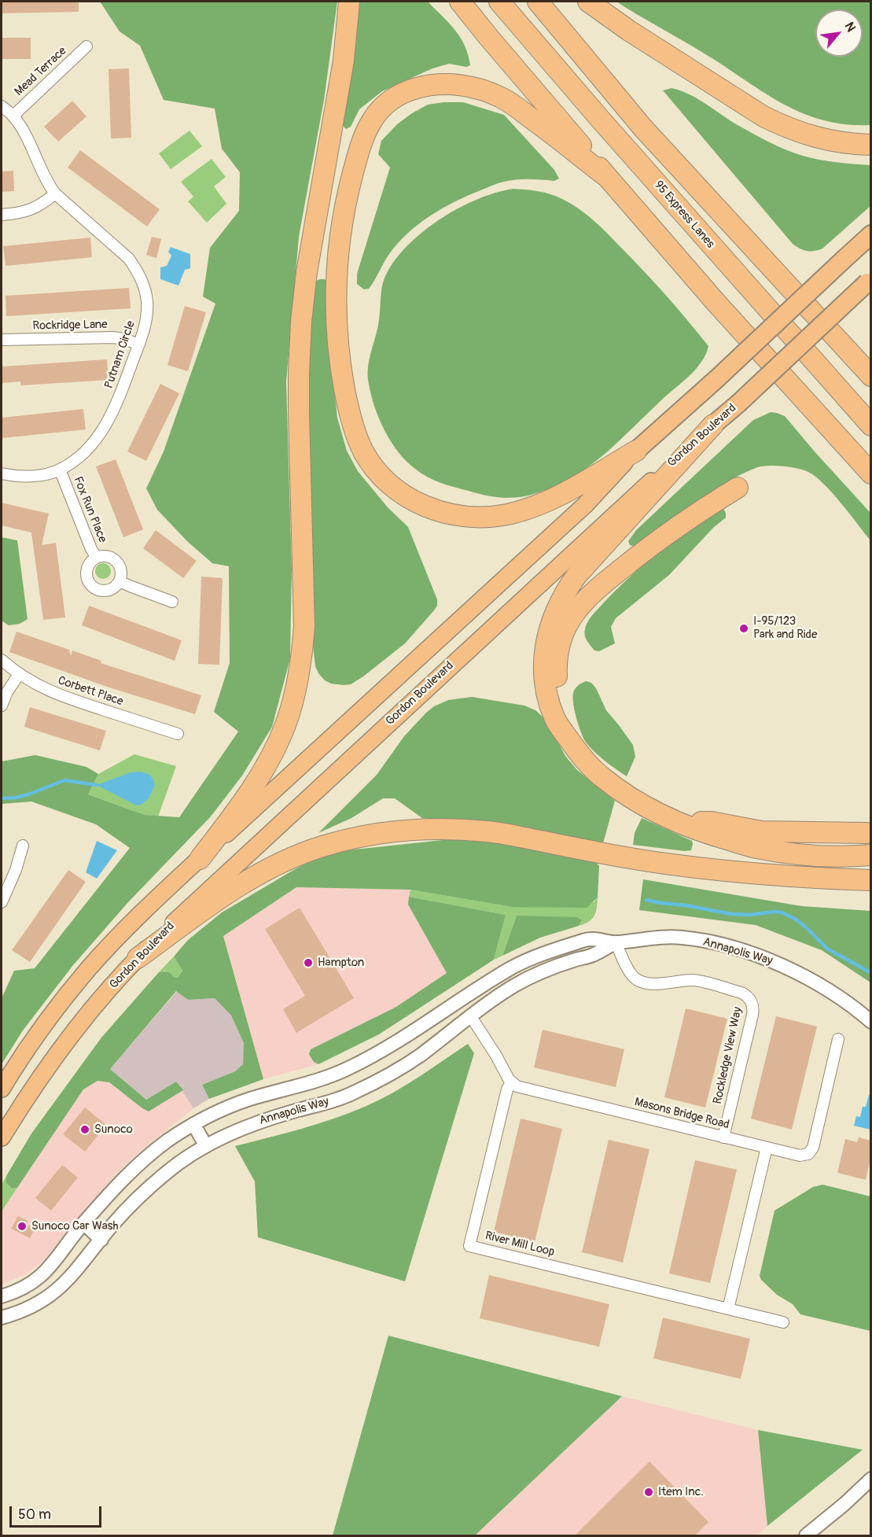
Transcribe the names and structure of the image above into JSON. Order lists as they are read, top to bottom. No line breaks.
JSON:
{"streets":{"highway":["95 Express Lanes","Gordon Boulevard"],"street":["Mead Terrace","Rockridge Lane","Putnam Circle","Fox Run Place","Corbett Place","Annapolis Way","Rockledge View Way","Masons Bridge Road","River Mill Loop"]},"crossings":[["Mead Terrace","Putnam Circle"],["Rockridge Lane","Putnam Circle"],["Putnam Circle","Fox Run Place"],["Annapolis Way","Rockledge View Way"],["Rockledge View Way","Masons Bridge Road"],["Masons Bridge Road","River Mill Loop"]],"places":["I-95/123 Park and Ride","Hampton","Sunoco","Sunoco Car Wash","Item Inc."],"scale_bar":"50 m","north":"top right"}
